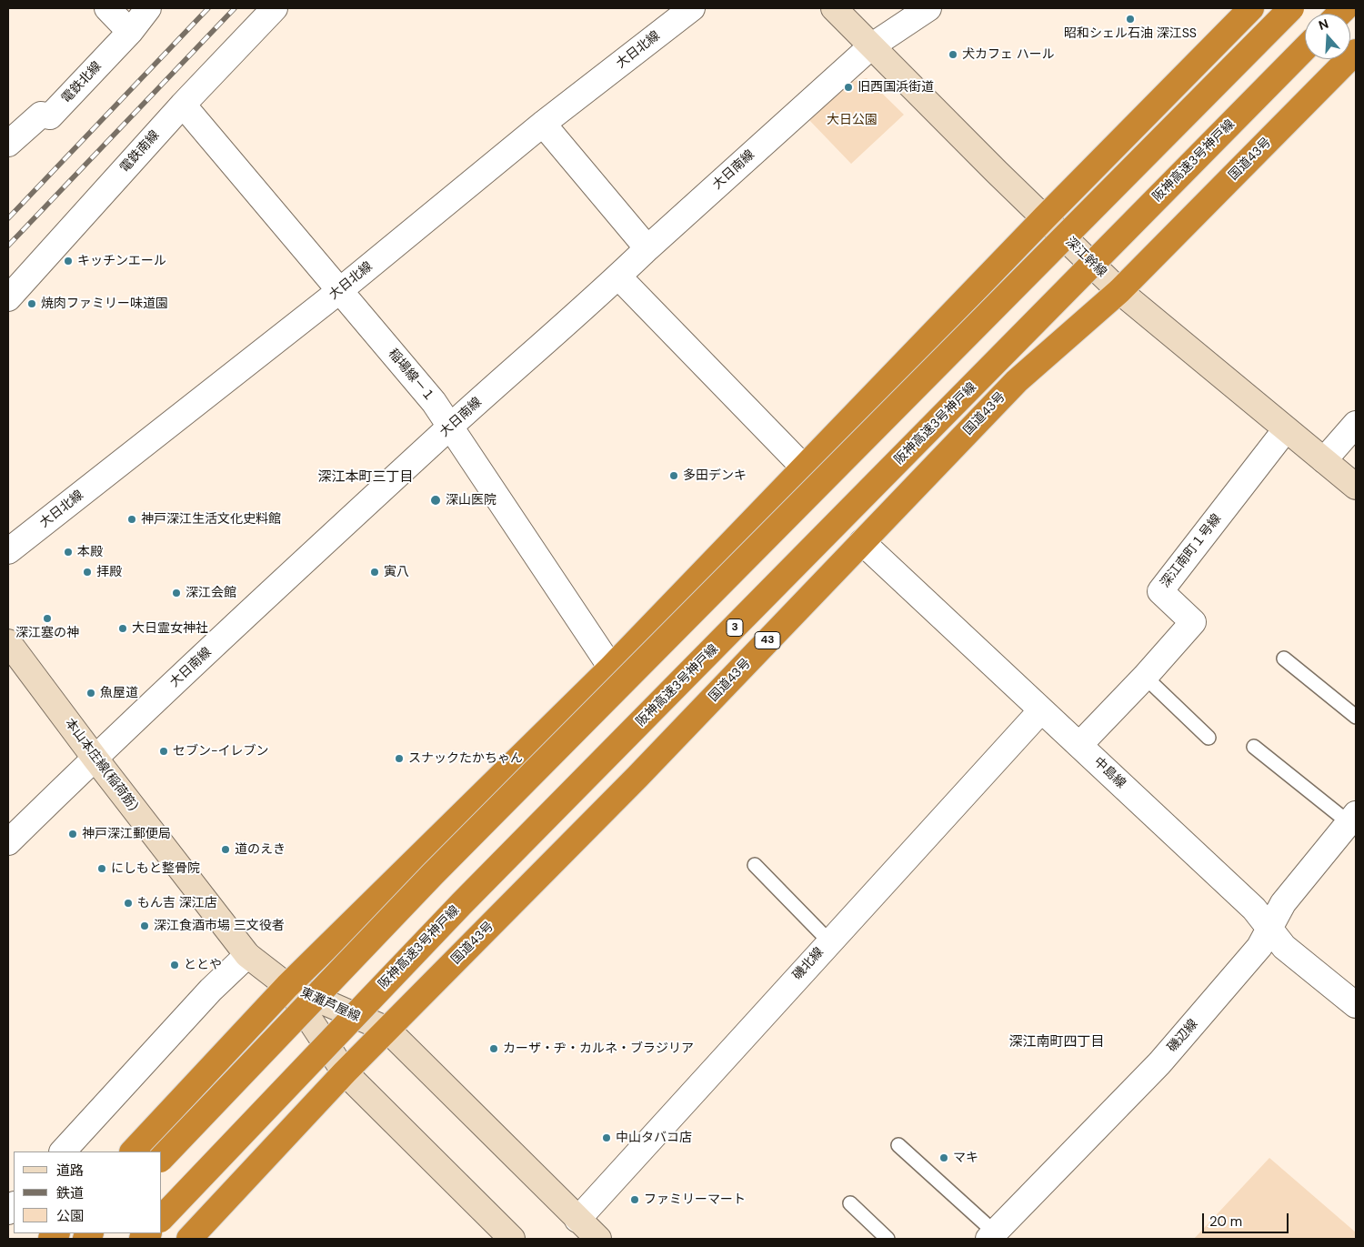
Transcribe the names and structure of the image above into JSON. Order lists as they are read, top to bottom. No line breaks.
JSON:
{"streets":{"highway":["国道43号","阪神高速3号神戸線","3","43"],"street":["大日北線","電鉄北線","電鉄南線","大日南線","深江幹線","稲場線－１","深江南町１号線","本山本庄線(稲荷筋)","中島線","磯北線","東灘芦屋線","磯辺線"]},"crossings":[["大日北線","稲場線－１"],["電鉄南線","稲場線－１"],["国道43号","深江幹線"],["国道43号","中島線"],["国道43号","東灘芦屋線"],["大日南線","深江幹線"],["大日南線","稲場線－１"],["大日南線","本山本庄線(稲荷筋)"],["深江幹線","深江南町１号線"],["深江南町１号線","中島線"],["本山本庄線(稲荷筋)","東灘芦屋線"],["中島線","磯北線"],["中島線","磯辺線"],["磯北線","東灘芦屋線"]],"districts":["深江本町三丁目","深江南町四丁目"],"parks":["大日公園"],"places":["昭和シェル石油 深江SS","犬カフェ ハール","旧西国浜街道","キッチンエール","焼肉ファミリー味道園","多田デンキ","深山医院","神戸深江生活文化史料館","本殿","拝殿","寅八","深江会館","深江塞の神","大日霊女神社","魚屋道","セブン-イレブン","スナックたかちゃん","神戸深江郵便局","道のえき","にしもと整骨院","もん吉 深江店","深江食酒市場 三文役者","ととや","カーザ・ヂ・カルネ・ブラジリア","中山タバコ店","マキ","ファミリーマート"],"legend":["道路","鉄道","公園"],"scale_bar":"20 m","north":"top"}
